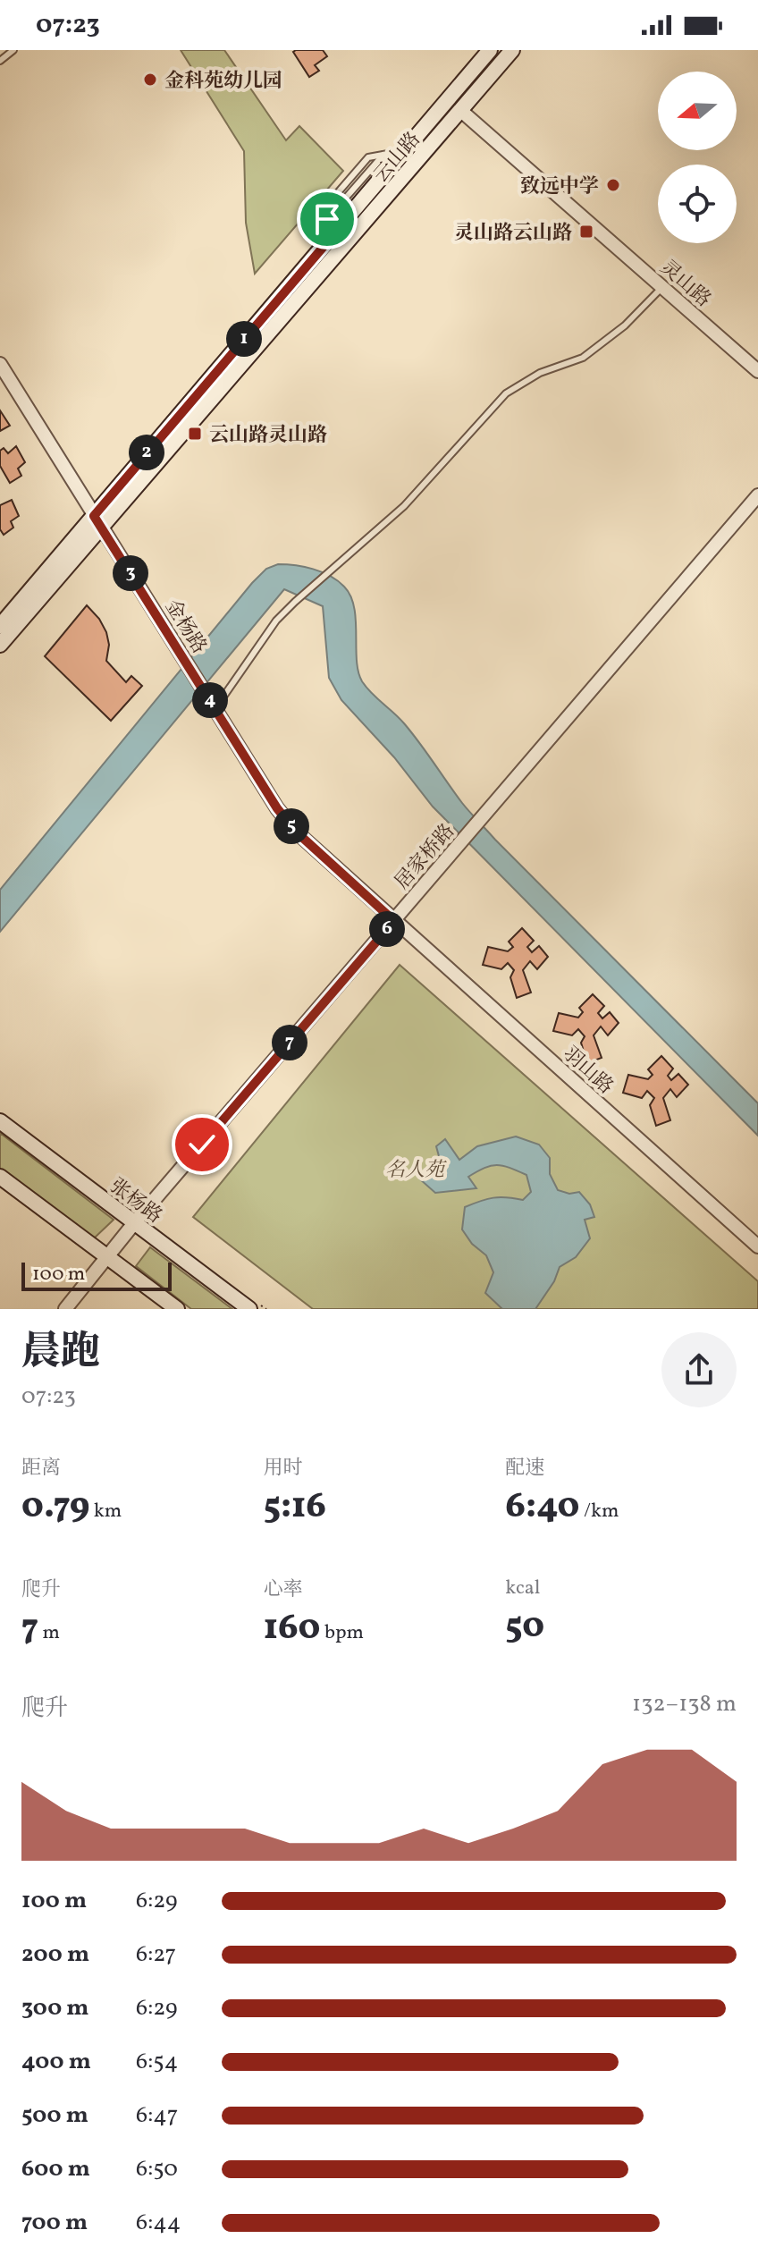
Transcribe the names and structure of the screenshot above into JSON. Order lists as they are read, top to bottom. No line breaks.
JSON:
{"streets":{"main road":["云山路","张杨路"],"street":["灵山路","金杨路","居家桥路","羽山路"]},"crossings":[["云山路","灵山路"],["云山路","金杨路"],["金杨路","居家桥路"],["金杨路","羽山路"],["居家桥路","羽山路"],["居家桥路","张杨路"]],"parks":["名人苑"],"places":{"other":["金科苑幼儿园","致远中学"],"transit":["灵山路云山路","云山路灵山路"]},"scale_bar":"100 m","north":"left","page":{"status":"07:23","pins":["1","2","3","4","5","6","7"],"scale":"100 m","heading":["晨跑","07:23"],"stats":[["距离","0.79 km"],["用时","5:16"],["配速","6:40 /km"],["爬升","7 m"],["心率","160 bpm"],["kcal","50"]],"chart":["爬升","132–138 m"],"list":[{"name":"100 m","note":"6:29"},{"name":"200 m","note":"6:27"},{"name":"300 m","note":"6:29"},{"name":"400 m","note":"6:54"},{"name":"500 m","note":"6:47"},{"name":"600 m","note":"6:50"},{"name":"700 m","note":"6:44"}]}}
